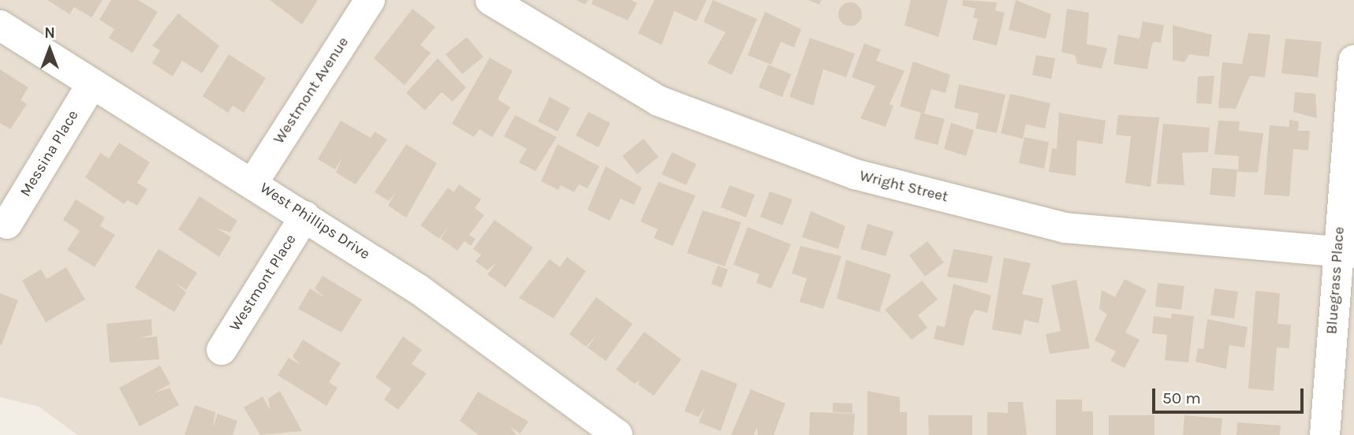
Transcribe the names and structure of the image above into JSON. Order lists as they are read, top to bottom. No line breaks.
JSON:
{"streets":{"street":["Westmont Avenue","Messina Place","Wright Street","West Phillips Drive","Bluegrass Place","Westmont Place"]},"crossings":[["Westmont Avenue","West Phillips Drive"],["Messina Place","West Phillips Drive"],["Wright Street","Bluegrass Place"],["West Phillips Drive","Westmont Place"]],"scale_bar":"50 m","north":"top"}
